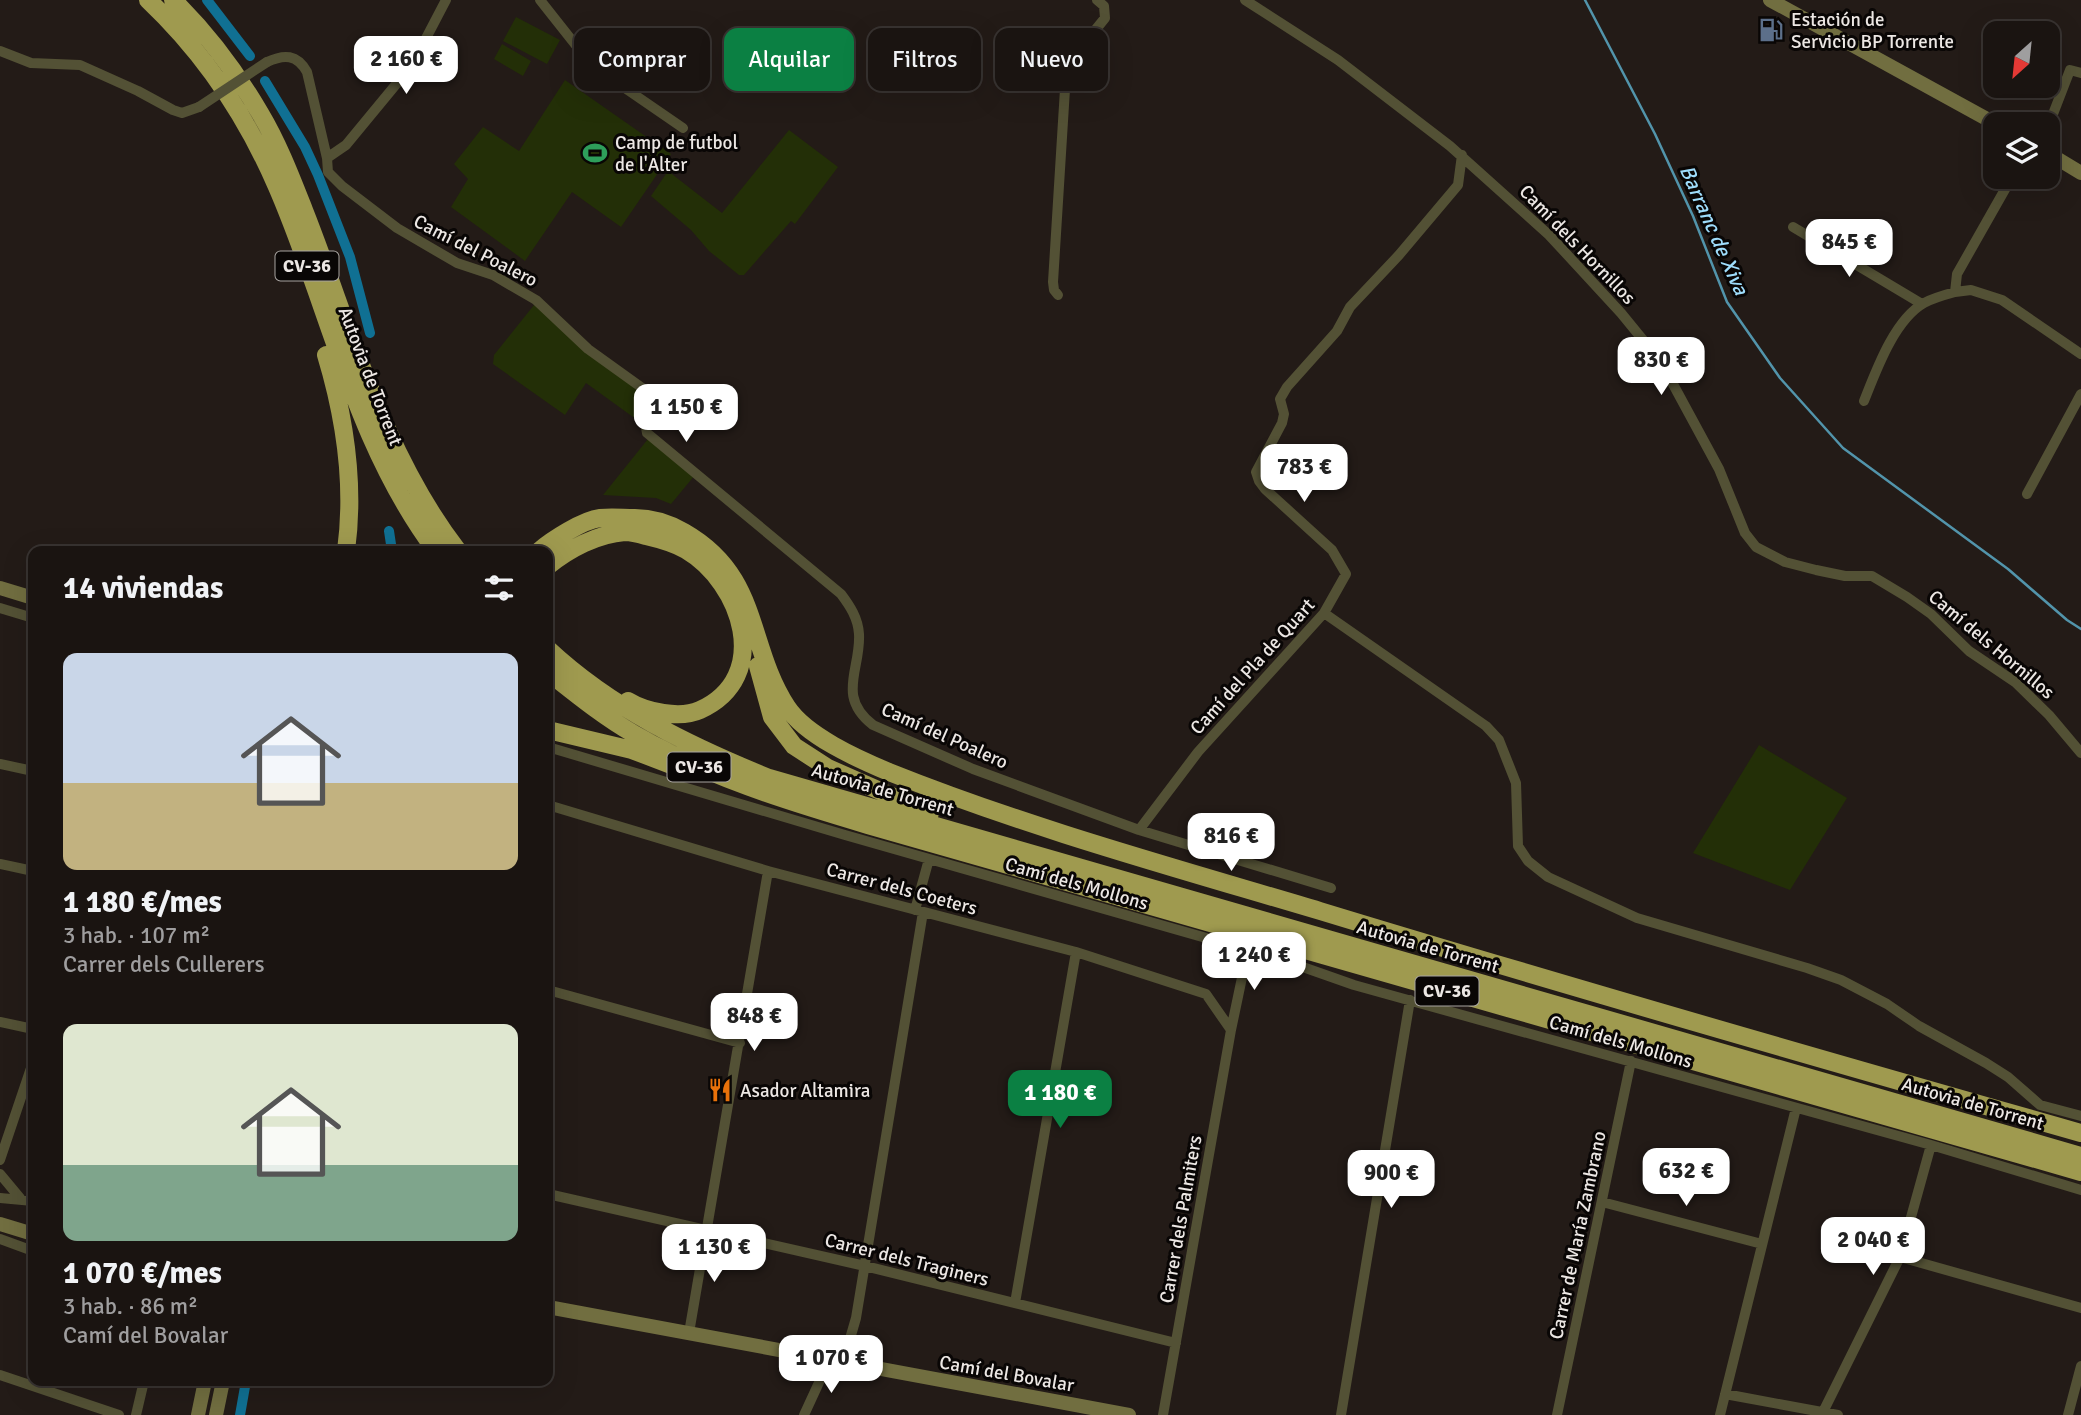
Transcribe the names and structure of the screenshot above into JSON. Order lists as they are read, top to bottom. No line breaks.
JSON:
{"streets":{"highway":["CV-36","Autovia de Torrent"],"street":["Camí dels Hornillos","Camí del Poalero","Camí del Pla de Quart","Camí dels Mollons","Carrer dels Coeters","Carrer dels Palmiters","Carrer de María Zambrano","Carrer dels Traginers","Camí del Bovalar"]},"crossings":[["Camí dels Hornillos","Camí del Pla de Quart"],["Camí del Poalero","Camí del Pla de Quart"],["Camí dels Mollons","Carrer dels Palmiters"],["Camí dels Mollons","Carrer de María Zambrano"],["Carrer dels Coeters","Carrer dels Palmiters"],["Carrer dels Palmiters","Carrer dels Traginers"]],"water":["Barranc de Xiva"],"places":{"fuel station":["Estación de Servicio BP Torrente"],"sports":["Camp de futbol de l'Alter"],"restaurant":["Asador Altamira"]},"north":"bottom left","page":{"chip":["Comprar","Alquilar","Filtros","Nuevo"],"price":["2 160 €","845 €","830 €","1 150 €","783 €","816 €","1 240 €","848 €","1 180 €","632 €","900 €","2 040 €","1 130 €","1 070 €"],"heading":"14 viviendas","list":[{"name":"1 180 €/mes","note":"3 hab. · 107 m² · Carrer dels Cullerers"},{"name":"1 070 €/mes","note":"3 hab. · 86 m² · Camí del Bovalar"}]}}
